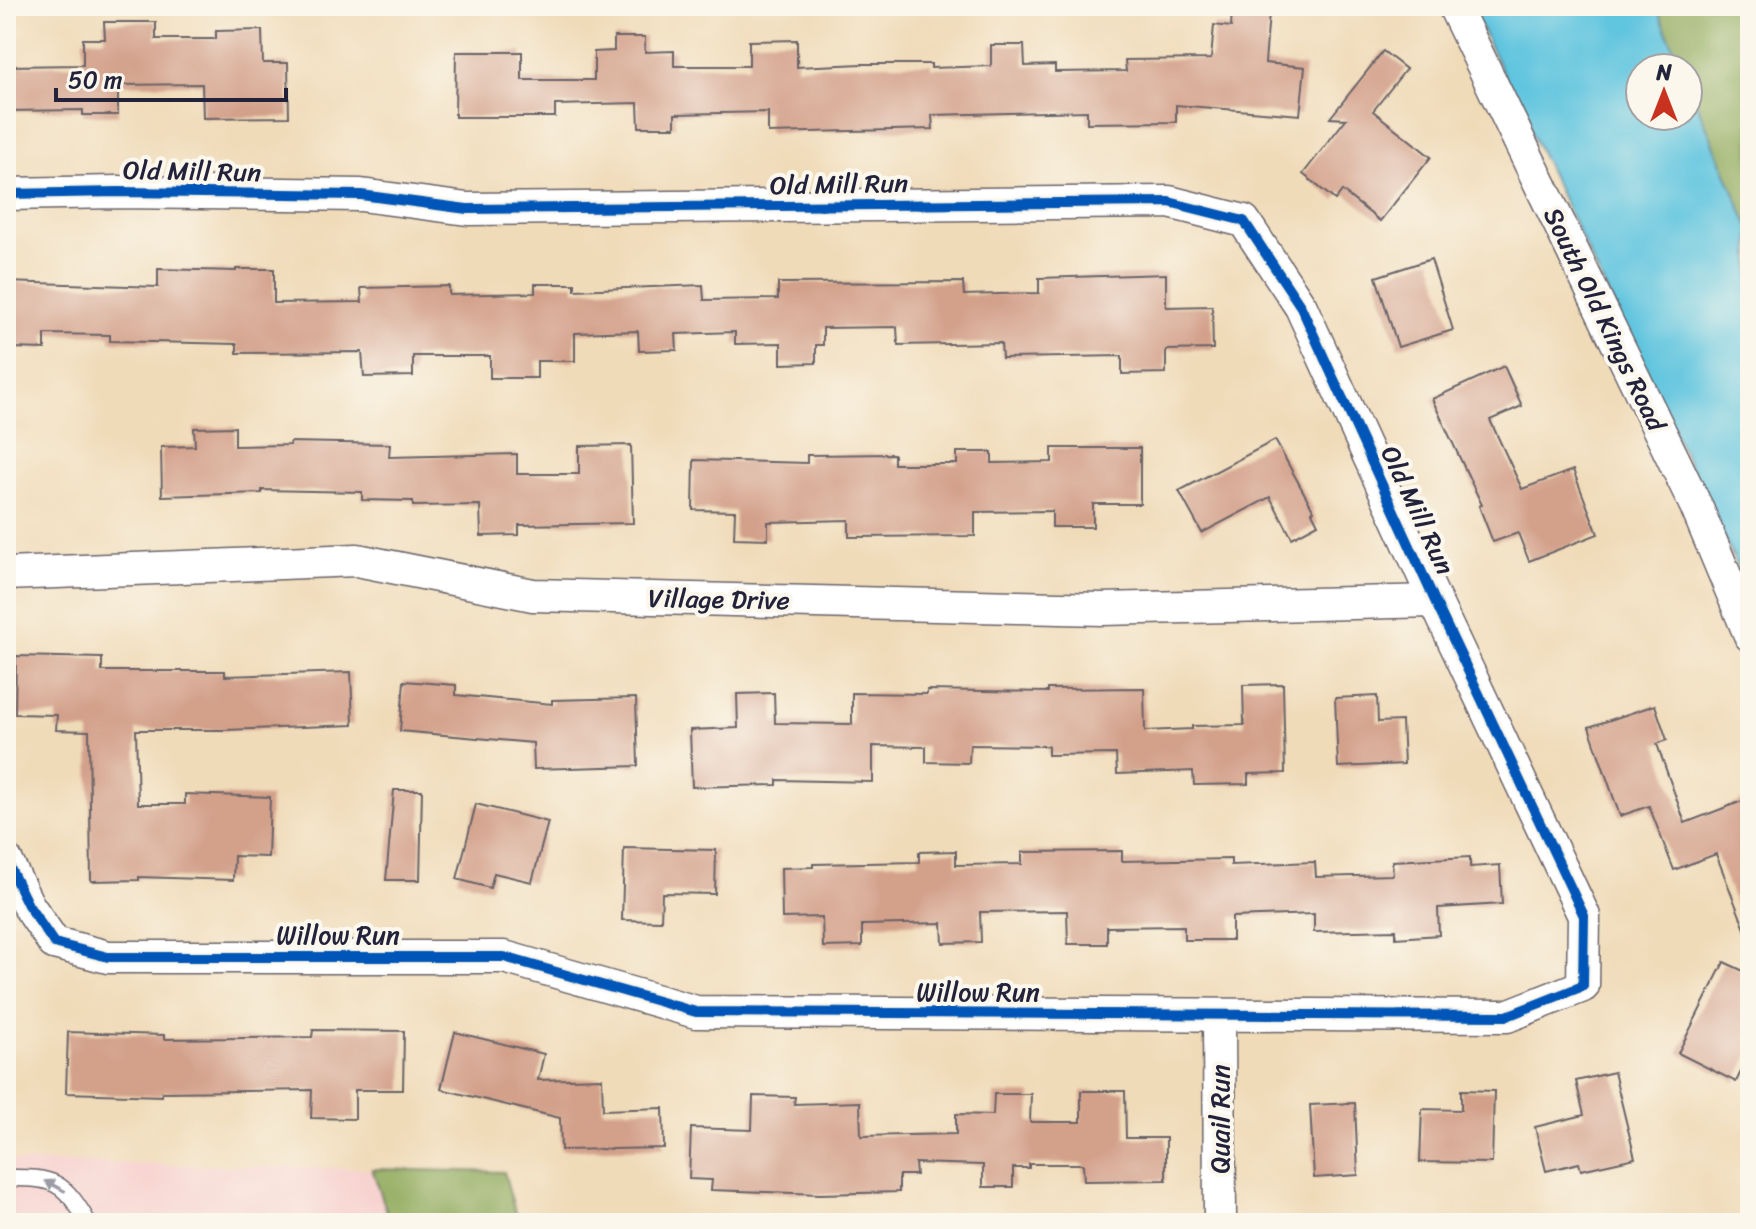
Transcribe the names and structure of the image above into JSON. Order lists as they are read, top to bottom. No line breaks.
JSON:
{"streets":{"street":["Old Mill Run","South Old Kings Road","Village Drive","Willow Run","Quail Run"]},"crossings":[["Old Mill Run","Village Drive"],["Old Mill Run","Willow Run"],["Village Drive","Willow Run"],["Willow Run","Quail Run"]],"scale_bar":"50 m","north":"top"}
